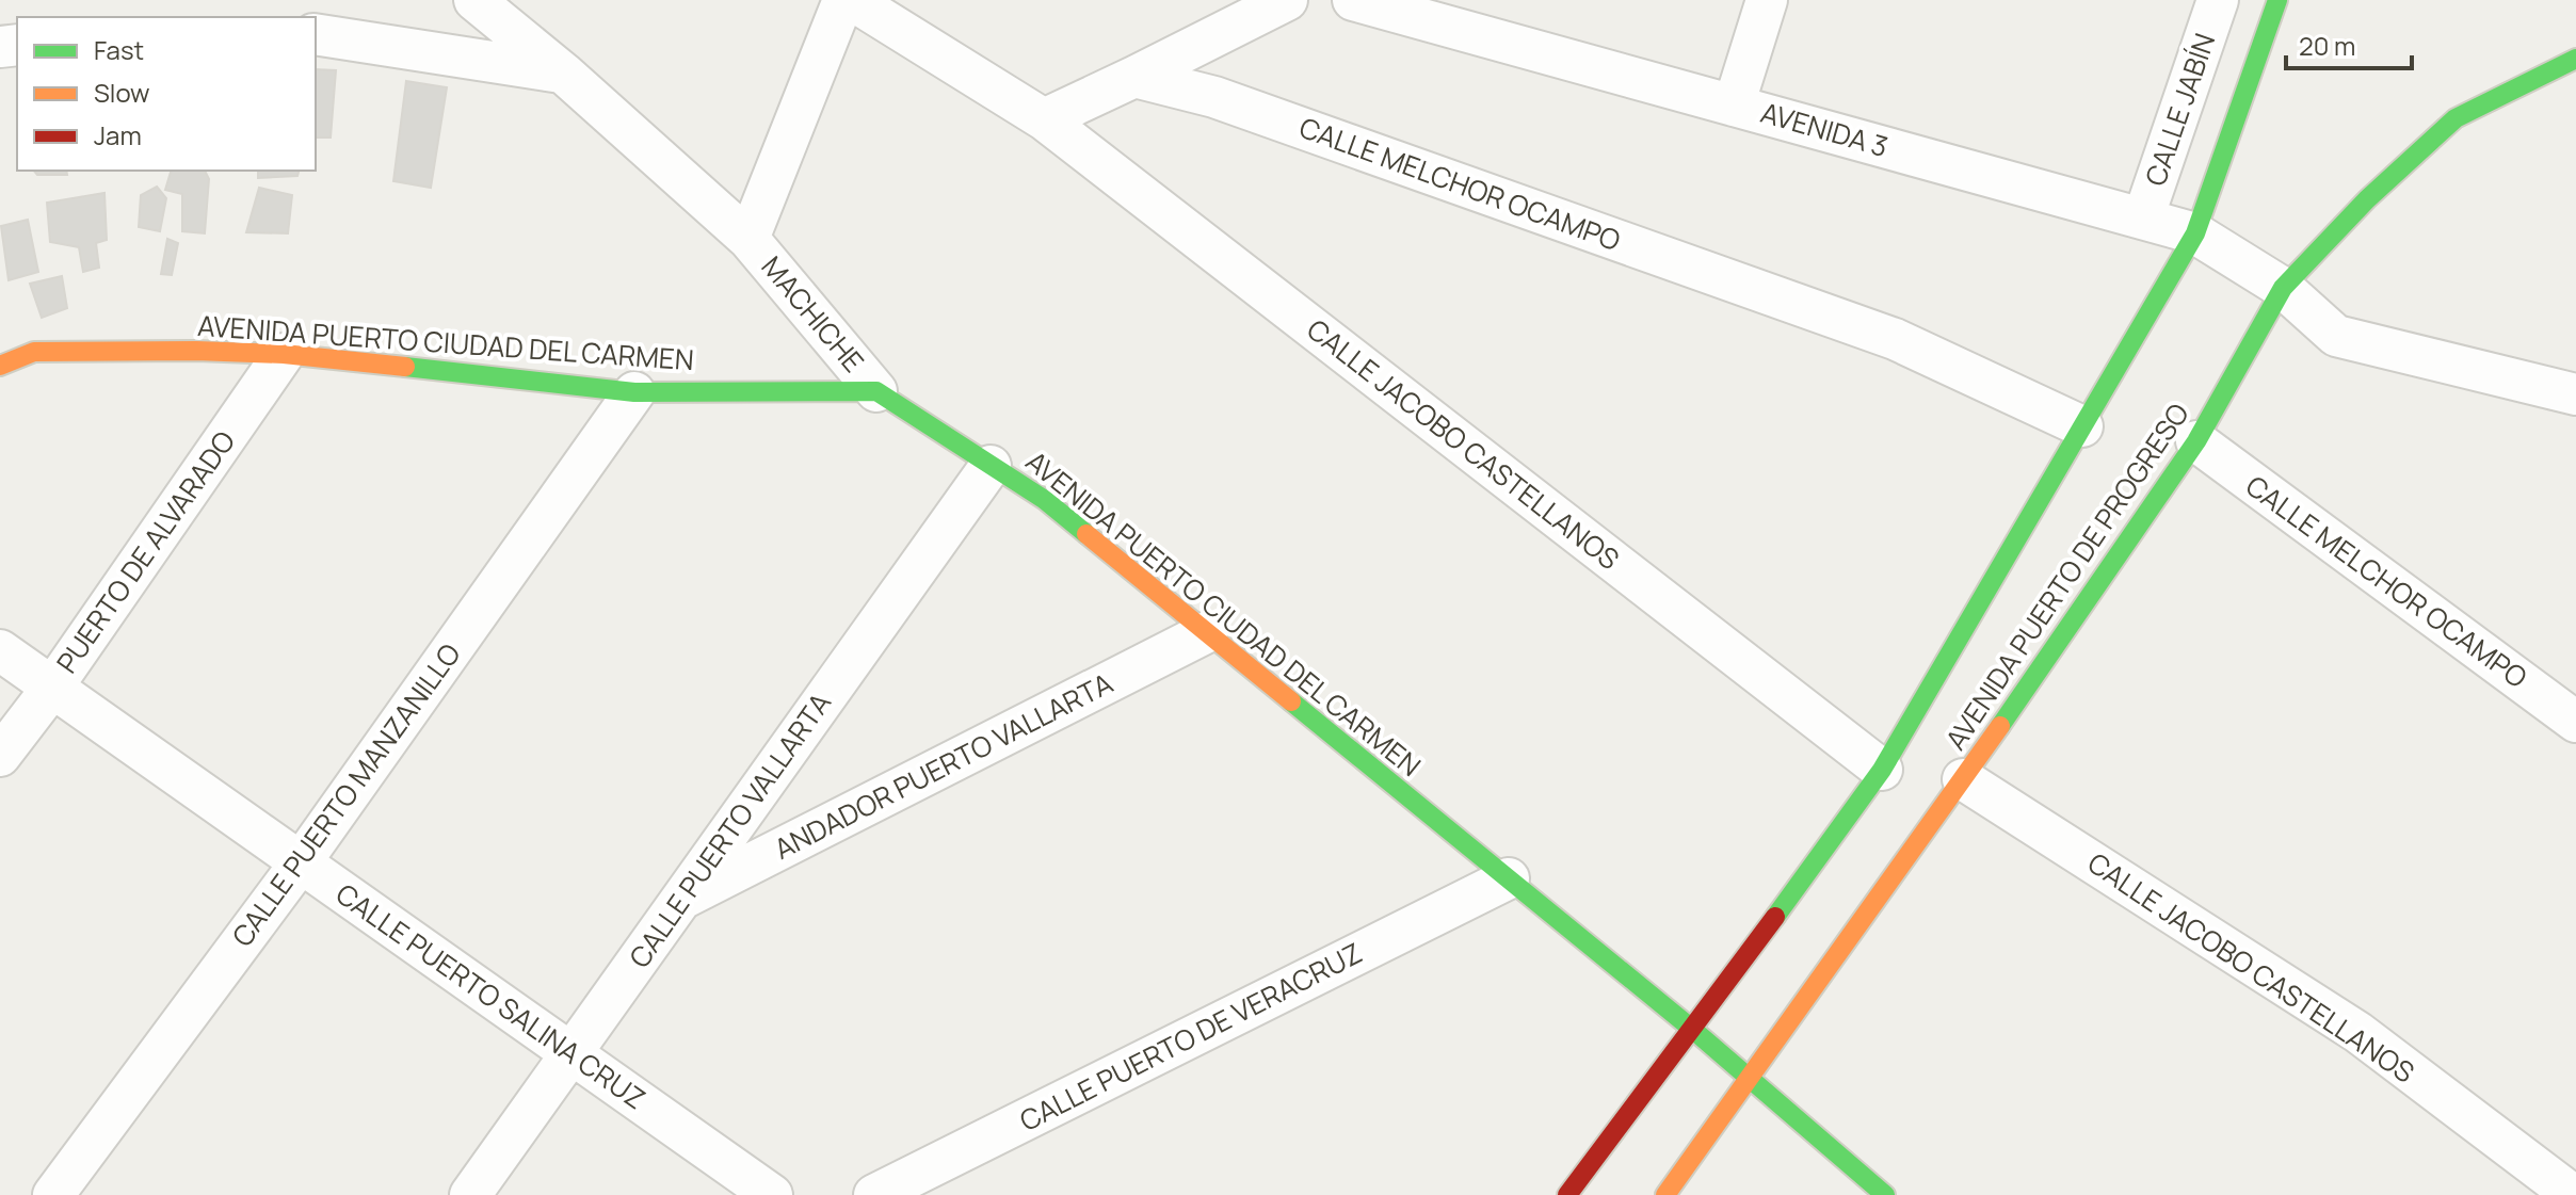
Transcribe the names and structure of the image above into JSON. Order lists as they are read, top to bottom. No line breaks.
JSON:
{"streets":{"main road":["AVENIDA PUERTO CIUDAD DEL CARMEN","AVENIDA PUERTO DE PROGRESO"],"street":["CALLE JABÍN","AVENIDA 3","CALLE MELCHOR OCAMPO","MACHICHE","CALLE JACOBO CASTELLANOS","PUERTO DE ALVARADO","ANDADOR PUERTO VALLARTA","CALLE PUERTO MANZANILLO","CALLE PUERTO VALLARTA","CALLE PUERTO SALINA CRUZ","CALLE PUERTO DE VERACRUZ"]},"crossings":[["CALLE JABÍN","AVENIDA 3"],["AVENIDA 3","AVENIDA PUERTO DE PROGRESO"],["CALLE MELCHOR OCAMPO","AVENIDA PUERTO DE PROGRESO"],["MACHICHE","AVENIDA PUERTO CIUDAD DEL CARMEN"],["AVENIDA PUERTO CIUDAD DEL CARMEN","PUERTO DE ALVARADO"],["AVENIDA PUERTO CIUDAD DEL CARMEN","AVENIDA PUERTO DE PROGRESO"],["AVENIDA PUERTO CIUDAD DEL CARMEN","ANDADOR PUERTO VALLARTA"],["AVENIDA PUERTO CIUDAD DEL CARMEN","CALLE PUERTO MANZANILLO"],["AVENIDA PUERTO CIUDAD DEL CARMEN","CALLE PUERTO VALLARTA"],["AVENIDA PUERTO CIUDAD DEL CARMEN","CALLE PUERTO DE VERACRUZ"],["CALLE JACOBO CASTELLANOS","AVENIDA PUERTO DE PROGRESO"],["PUERTO DE ALVARADO","CALLE PUERTO SALINA CRUZ"],["ANDADOR PUERTO VALLARTA","CALLE PUERTO VALLARTA"],["CALLE PUERTO MANZANILLO","CALLE PUERTO SALINA CRUZ"],["CALLE PUERTO VALLARTA","CALLE PUERTO SALINA CRUZ"]],"legend":["Fast","Slow","Jam"],"scale_bar":"20 m"}
